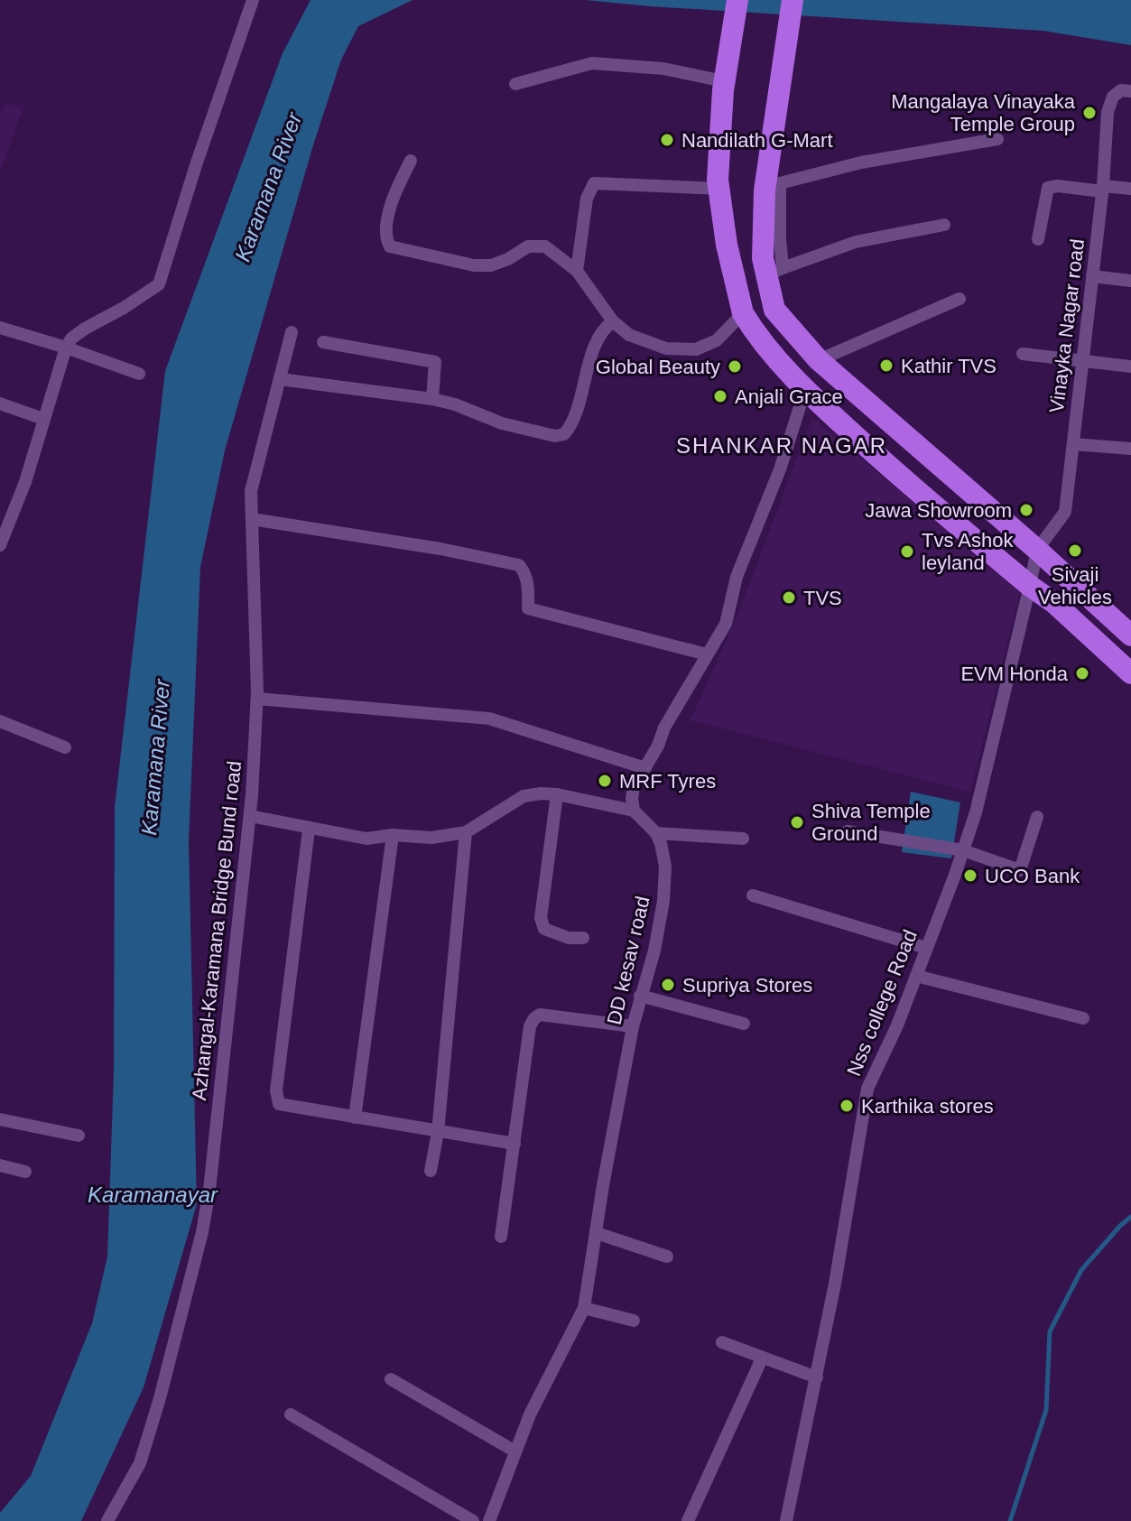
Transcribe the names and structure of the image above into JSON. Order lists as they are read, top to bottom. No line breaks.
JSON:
{"streets":{"street":["Vinayka Nagar road","Azhangal-Karamana Bridge Bund road","DD kesav road","Nss college Road"]},"crossings":[["Vinayka Nagar road","Nss college Road"]],"districts":["SHANKAR NAGAR"],"water":["Karamana River","Karamanayar"],"places":["Mangalaya Vinayaka Temple Group","Nandilath G-Mart","Kathir TVS","Global Beauty","Anjali Grace","Jawa Showroom","Sivaji Vehicles","Tvs Ashok leyland","TVS","EVM Honda","MRF Tyres","Shiva Temple Ground","UCO Bank","Supriya Stores","Karthika stores"]}
